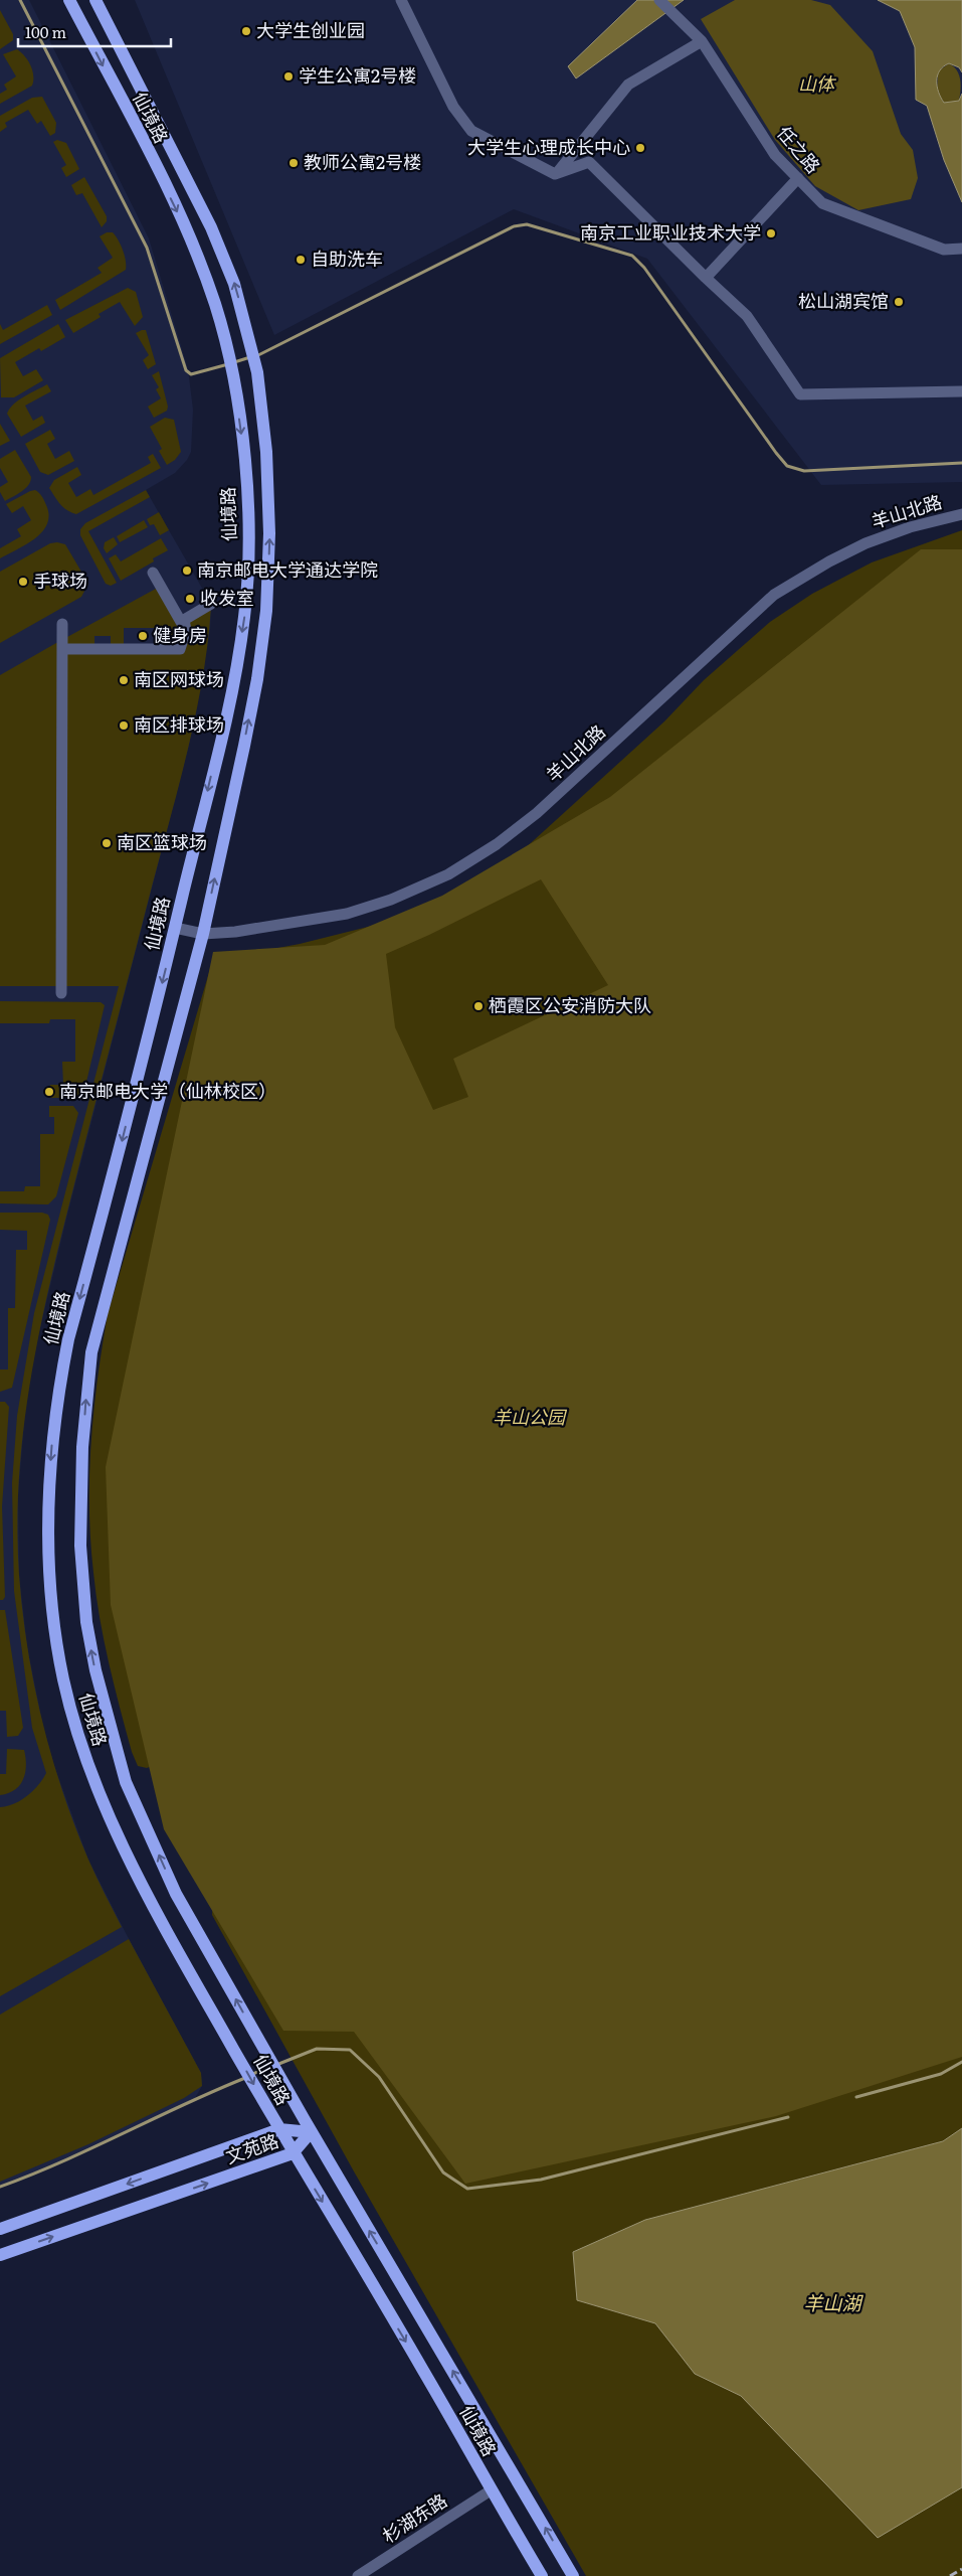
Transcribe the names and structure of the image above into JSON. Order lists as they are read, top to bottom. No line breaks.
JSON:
{"streets":{"main road":["仙境路","文苑路"],"street":["任之路","羊山北路","杉湖东路"]},"crossings":[["仙境路","羊山北路"],["仙境路","文苑路"],["仙境路","杉湖东路"]],"water":["羊山湖"],"parks":["山体","羊山公园"],"places":["大学生创业园","学生公寓2号楼","大学生心理成长中心","教师公寓2号楼","南京工业职业技术大学","自助洗车","松山湖宾馆","南京邮电大学通达学院","手球场","收发室","健身房","南区网球场","南区排球场","南区篮球场","栖霞区公安消防大队","南京邮电大学（仙林校区）"],"scale_bar":"100 m"}
